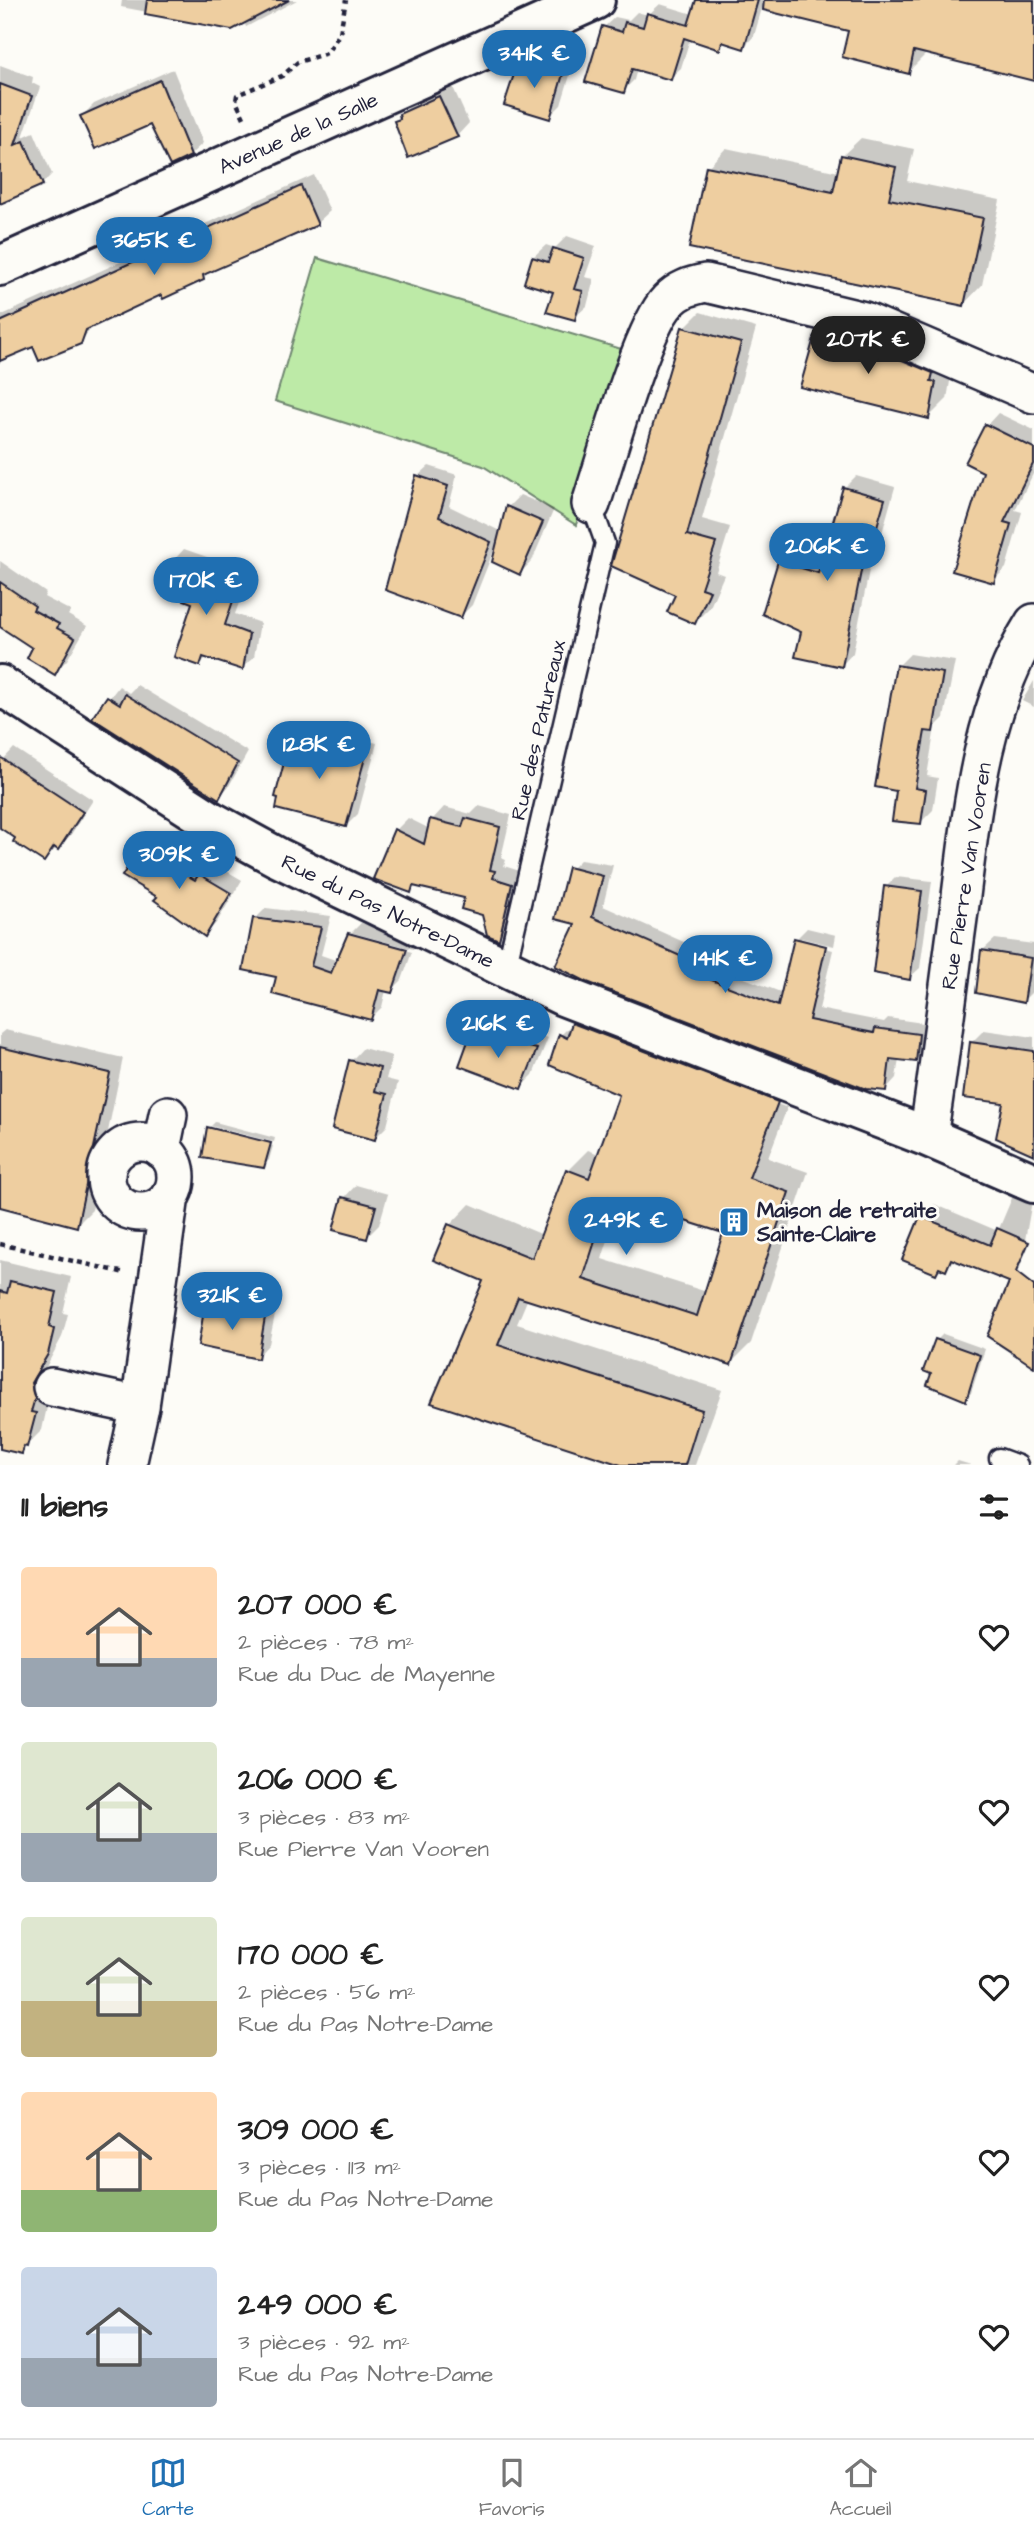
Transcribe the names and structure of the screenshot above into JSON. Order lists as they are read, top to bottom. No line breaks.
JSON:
{"streets":{"street":["Avenue de la Salle","Rue Pierre Van Vooren","Rue du Pas Notre-Dame"],"lane":["Rue des Patureaux"]},"crossings":[["Rue des Patureaux","Rue du Pas Notre-Dame"],["Rue Pierre Van Vooren","Rue du Pas Notre-Dame"]],"places":{"building":["Maison de retraite Sainte-Claire"]},"page":{"price":["341K €","365K €","207K €","206K €","170K €","128K €","309K €","141K €","216K €","249K €","321K €"],"heading":"11 biens","list":[{"name":"207 000 €","note":"2 pièces · 78 m² · Rue du Duc de Mayenne"},{"name":"206 000 €","note":"3 pièces · 83 m² · Rue Pierre Van Vooren"},{"name":"170 000 €","note":"2 pièces · 56 m² · Rue du Pas Notre-Dame"},{"name":"309 000 €","note":"3 pièces · 113 m² · Rue du Pas Notre-Dame"},{"name":"249 000 €","note":"3 pièces · 92 m² · Rue du Pas Notre-Dame"}],"tabs":["Carte","Favoris","Accueil"]}}
